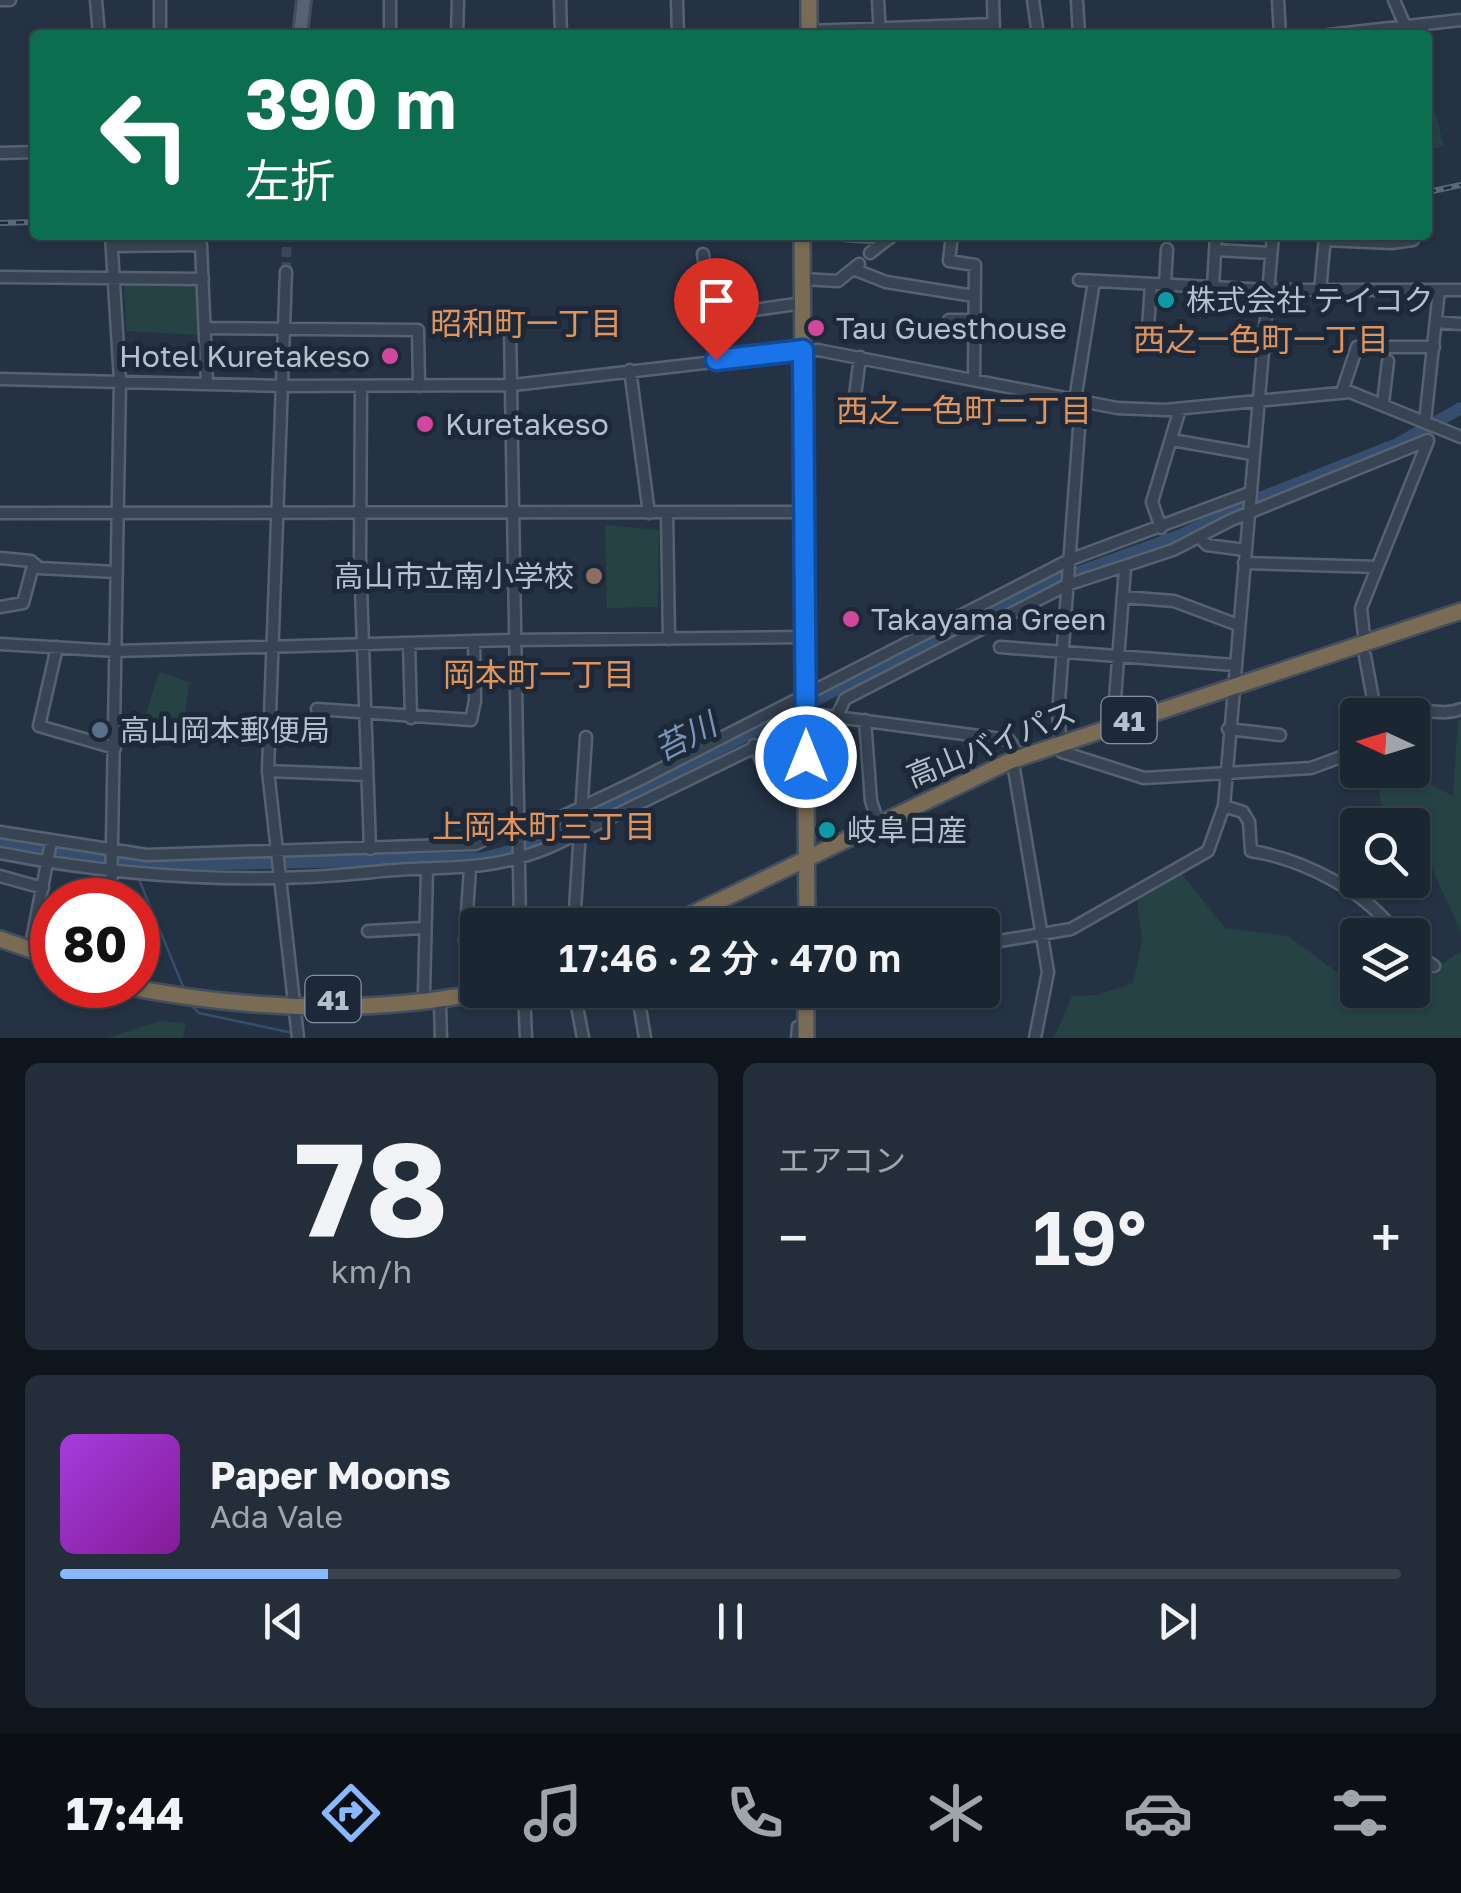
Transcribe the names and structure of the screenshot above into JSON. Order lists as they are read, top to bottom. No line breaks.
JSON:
{"streets":{"highway":["41","高山バイパス"]},"districts":["昭和町一丁目","西之一色町一丁目","西之一色町二丁目","岡本町一丁目","上岡本町三丁目"],"water":["苔川"],"places":["株式会社 テイコク","Tau Guesthouse","Hotel Kuretakeso","Kuretakeso","高山市立南小学校","Takayama Green","高山岡本郵便局","岐阜日産"],"north":"left","page":{"turn":["390 m","左折"],"limit":"80","trip":"17:46 · 2 分 · 470 m","tile":[["78","km/h"],"エアコン"],"heat":["−","19°","+"],"song":["Paper Moons","Ada Vale"],"tabs":"17:44"}}
